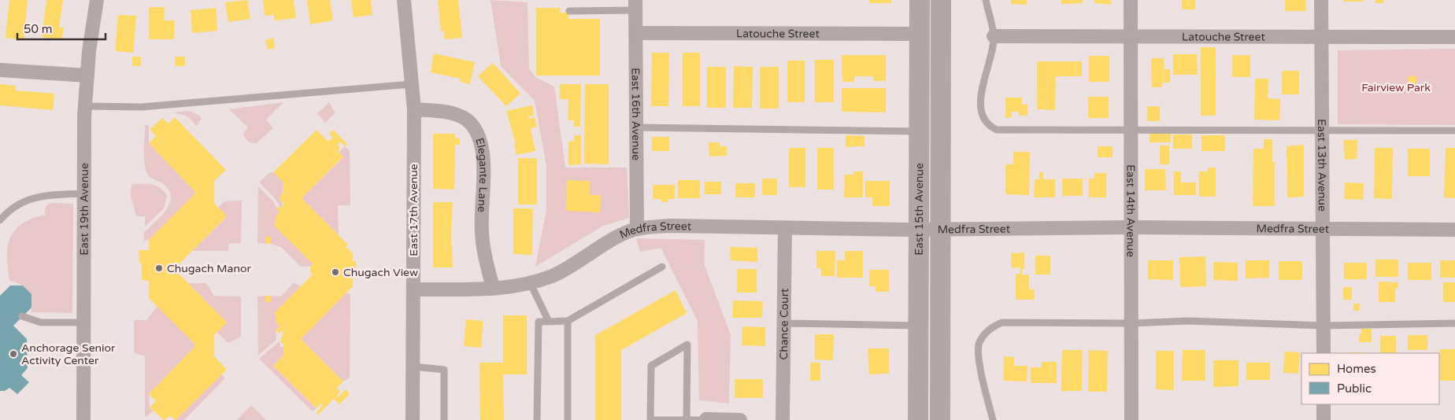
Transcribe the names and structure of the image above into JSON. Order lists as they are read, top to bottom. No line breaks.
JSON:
{"streets":{"main road":["East 15th Avenue"],"street":["Latouche Street","East 16th Avenue","East 13th Avenue","Elegante Lane","East 19th Avenue","East 17th Avenue","East 14th Avenue","Medfra Street","Chance Court"]},"crossings":[["Latouche Street","East 16th Avenue"],["Latouche Street","East 13th Avenue"],["Latouche Street","East 15th Avenue"],["Latouche Street","East 14th Avenue"],["East 16th Avenue","Medfra Street"],["East 13th Avenue","Medfra Street"],["Elegante Lane","East 17th Avenue"],["Elegante Lane","Medfra Street"],["East 17th Avenue","Medfra Street"],["East 15th Avenue","Medfra Street"],["East 14th Avenue","Medfra Street"],["Medfra Street","Chance Court"]],"parks":["Fairview Park"],"places":["Chugach Manor","Chugach View","Anchorage Senior Activity Center"],"legend":["Homes","Public"],"scale_bar":"50 m"}
